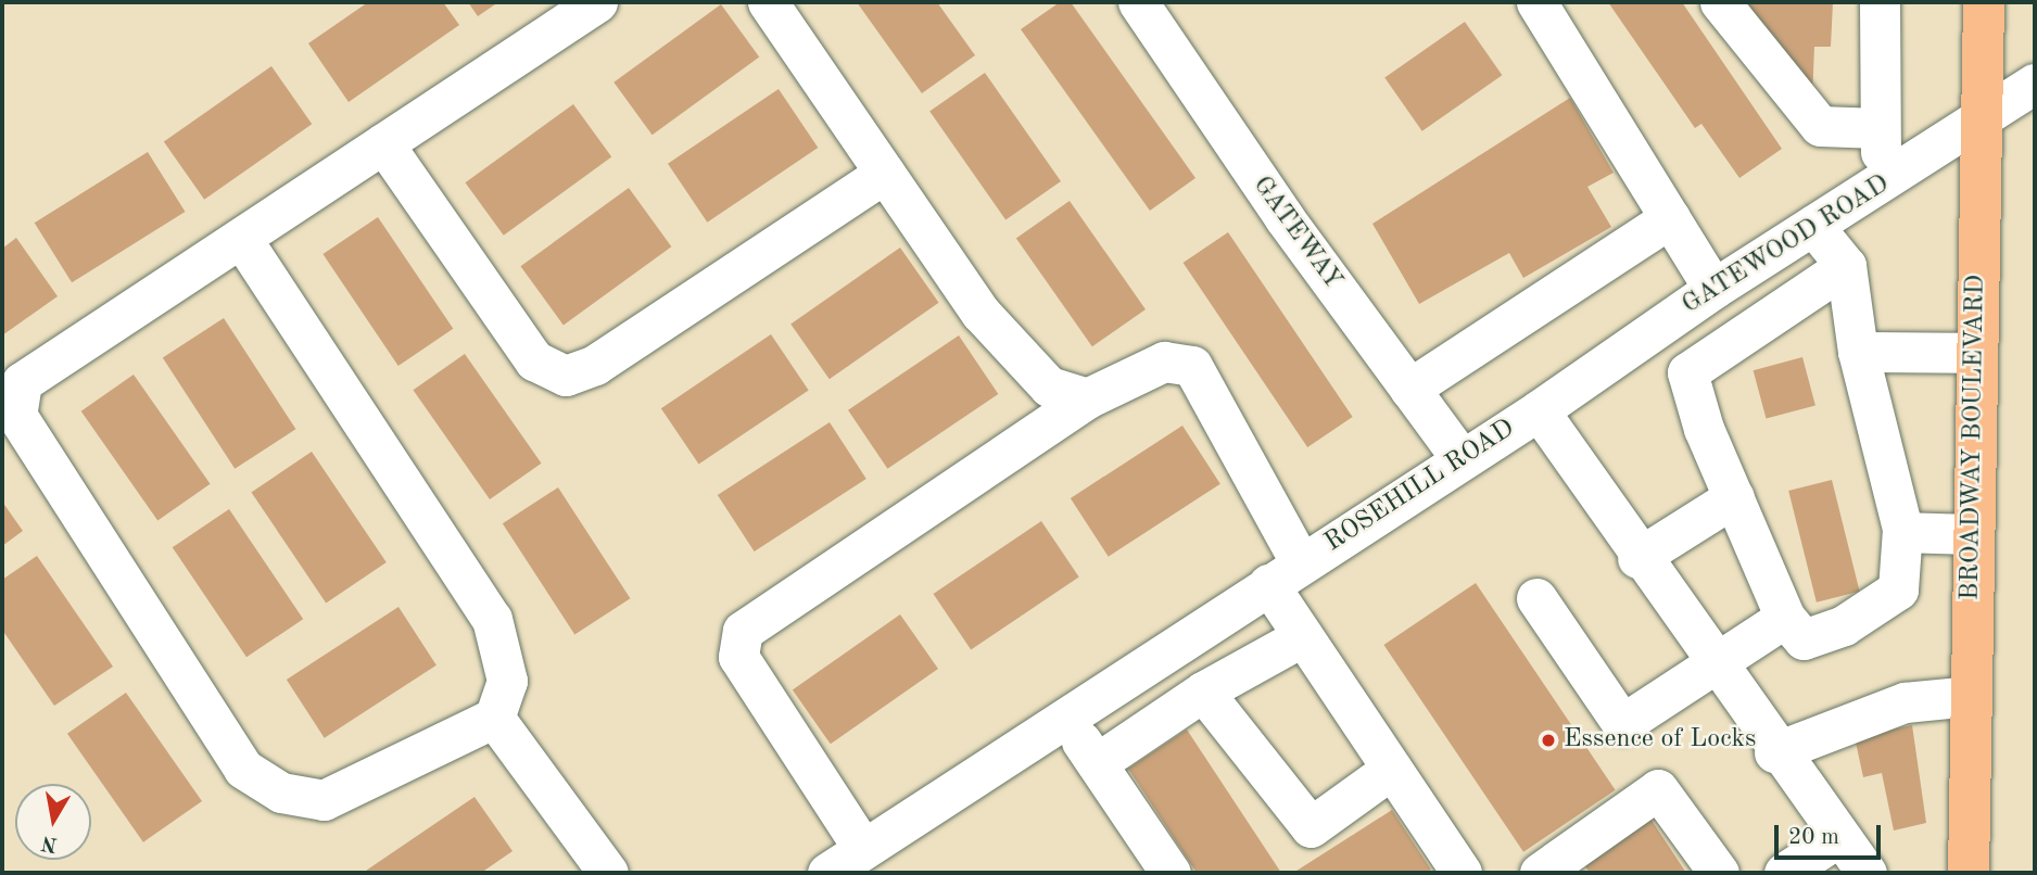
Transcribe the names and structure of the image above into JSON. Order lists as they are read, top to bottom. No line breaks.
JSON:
{"streets":{"main road":["BROADWAY BOULEVARD"],"street":["GATEWAY","GATEWOOD ROAD","ROSEHILL ROAD"]},"crossings":[["GATEWAY","ROSEHILL ROAD"],["GATEWOOD ROAD","BROADWAY BOULEVARD"],["GATEWOOD ROAD","ROSEHILL ROAD"]],"places":["Essence of Locks"],"scale_bar":"20 m","north":"bottom"}
